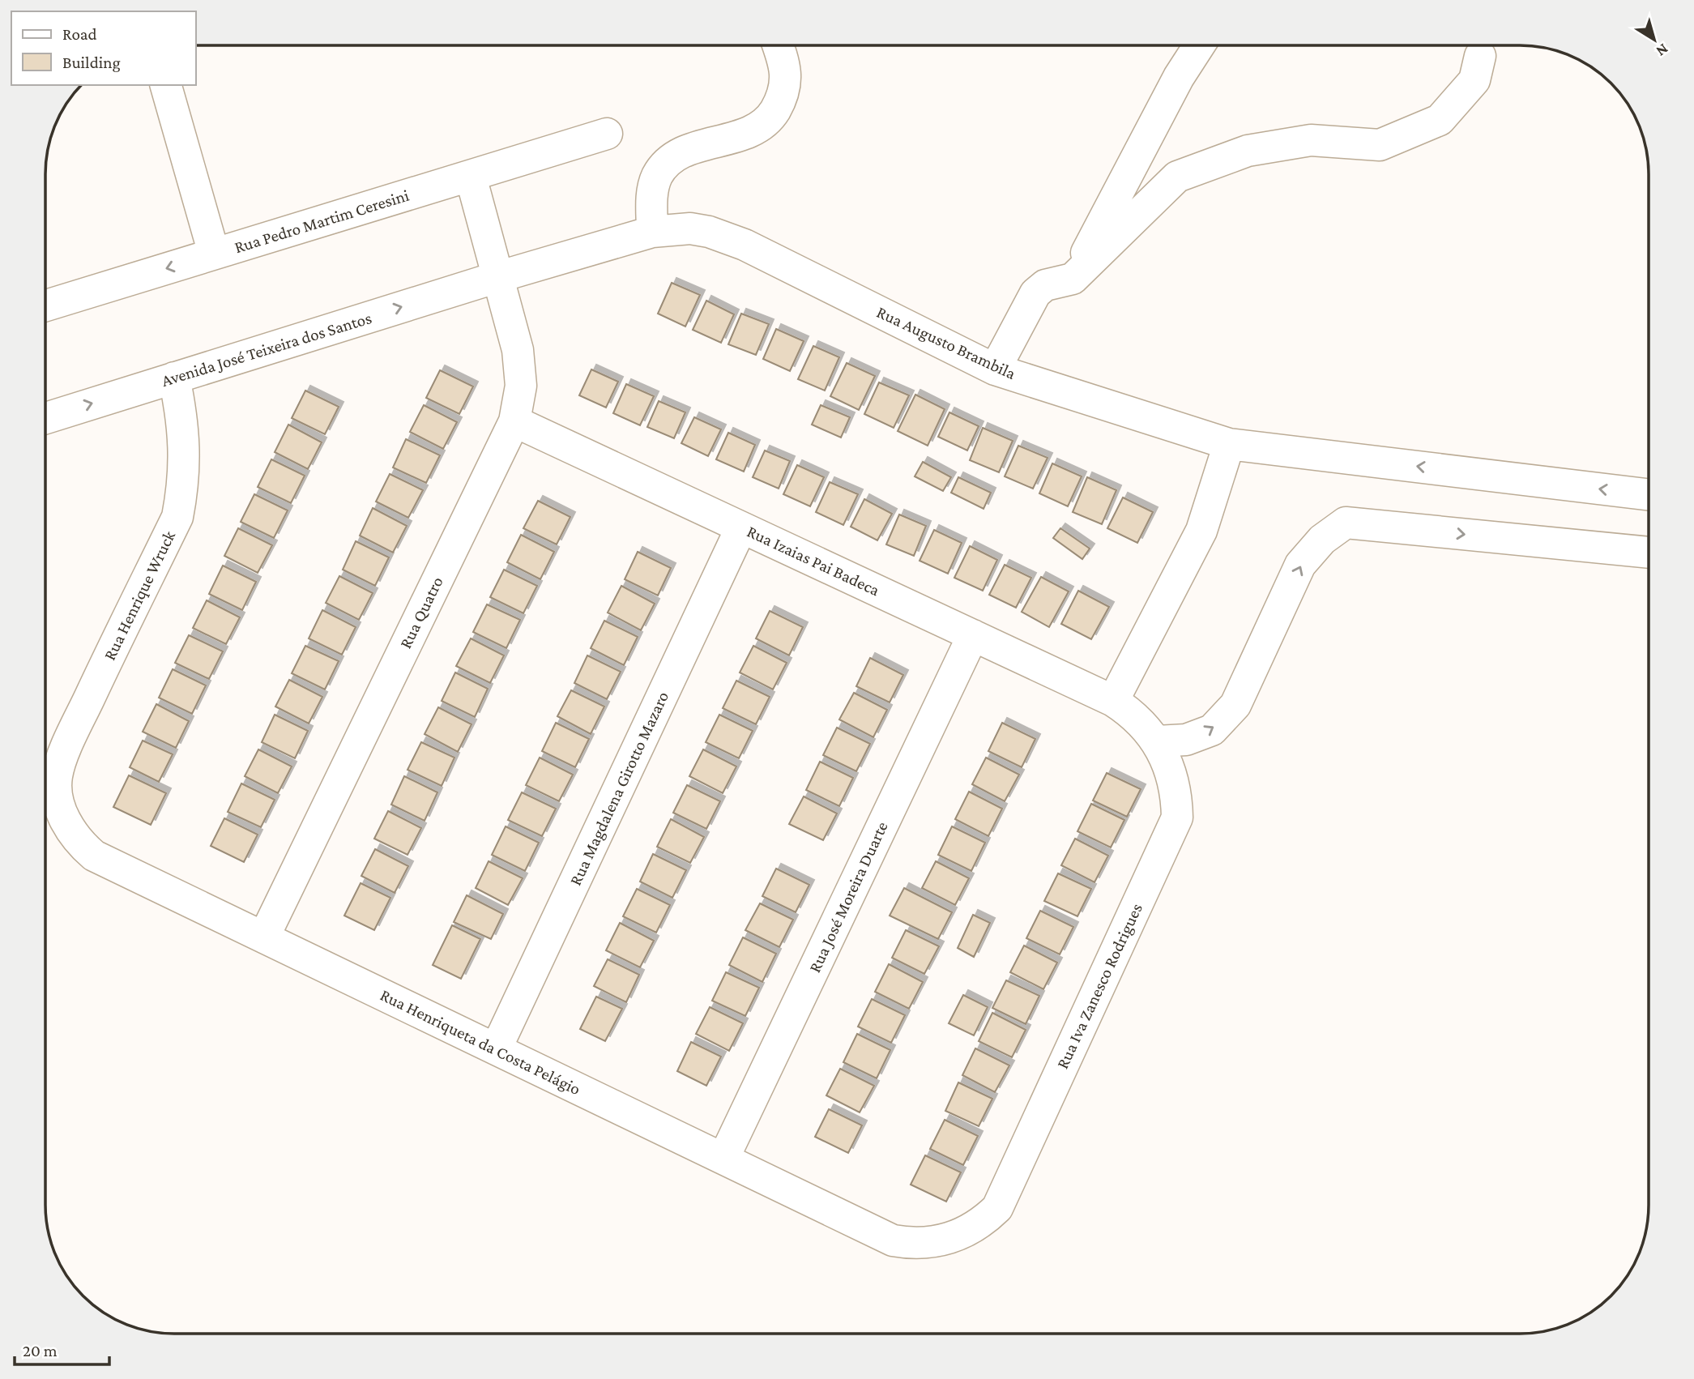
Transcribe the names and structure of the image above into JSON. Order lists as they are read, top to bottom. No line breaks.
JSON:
{"streets":{"street":["Rua Pedro Martim Ceresini","Rua Augusto Brambila","Avenida José Teixeira dos Santos","Rua Izaias Pai Badeca","Rua Henrique Wruck","Rua Quatro","Rua Magdalena Girotto Mazaro","Rua José Moreira Duarte","Rua Iva Zanesco Rodrigues","Rua Henriqueta da Costa Pelágio"]},"crossings":[["Rua Pedro Martim Ceresini","Rua Quatro"],["Rua Augusto Brambila","Avenida José Teixeira dos Santos"],["Rua Augusto Brambila","Rua Quatro"],["Avenida José Teixeira dos Santos","Rua Henrique Wruck"],["Avenida José Teixeira dos Santos","Rua Quatro"],["Rua Izaias Pai Badeca","Rua Quatro"],["Rua Izaias Pai Badeca","Rua Magdalena Girotto Mazaro"],["Rua Izaias Pai Badeca","Rua José Moreira Duarte"],["Rua Izaias Pai Badeca","Rua Iva Zanesco Rodrigues"],["Rua Henrique Wruck","Rua Henriqueta da Costa Pelágio"],["Rua Quatro","Rua Henriqueta da Costa Pelágio"],["Rua Magdalena Girotto Mazaro","Rua Henriqueta da Costa Pelágio"],["Rua José Moreira Duarte","Rua Henriqueta da Costa Pelágio"],["Rua Iva Zanesco Rodrigues","Rua Henriqueta da Costa Pelágio"]],"one_way":["Rua Augusto Brambila","Avenida José Teixeira dos Santos"],"legend":["Road","Building"],"scale_bar":"20 m","north":"bottom right"}
